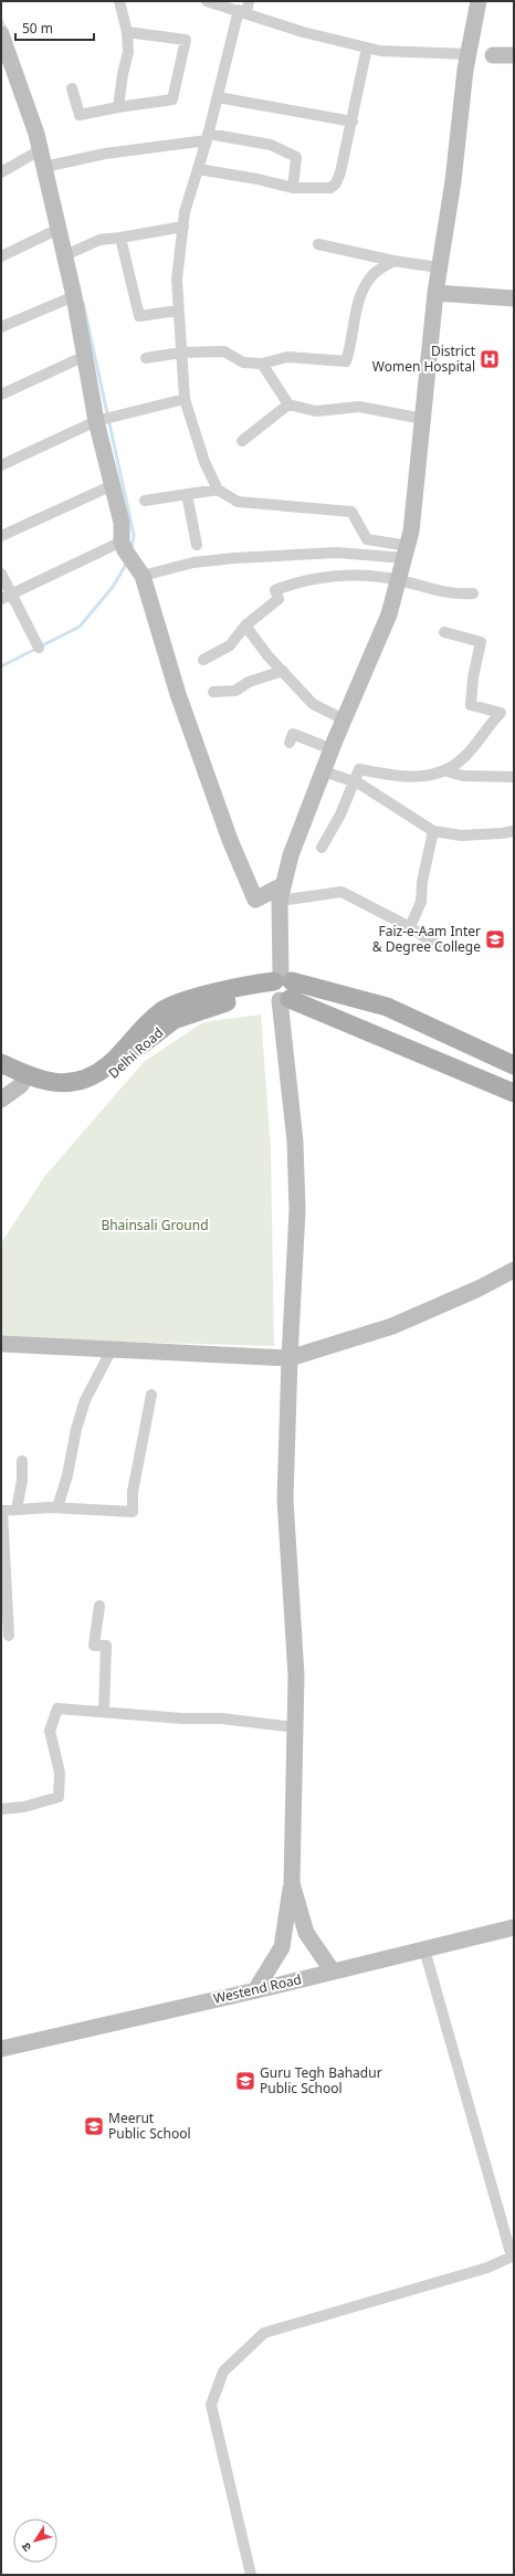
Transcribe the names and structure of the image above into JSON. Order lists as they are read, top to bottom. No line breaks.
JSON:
{"streets":{"street":["Westend Road"]},"parks":["Bhainsali Ground"],"places":{"hospital":["District Women Hospital"],"school or university":["Faiz-e-Aam Inter & Degree College","Guru Tegh Bahadur Public School","Meerut Public School"]},"scale_bar":"50 m","north":"bottom left"}
